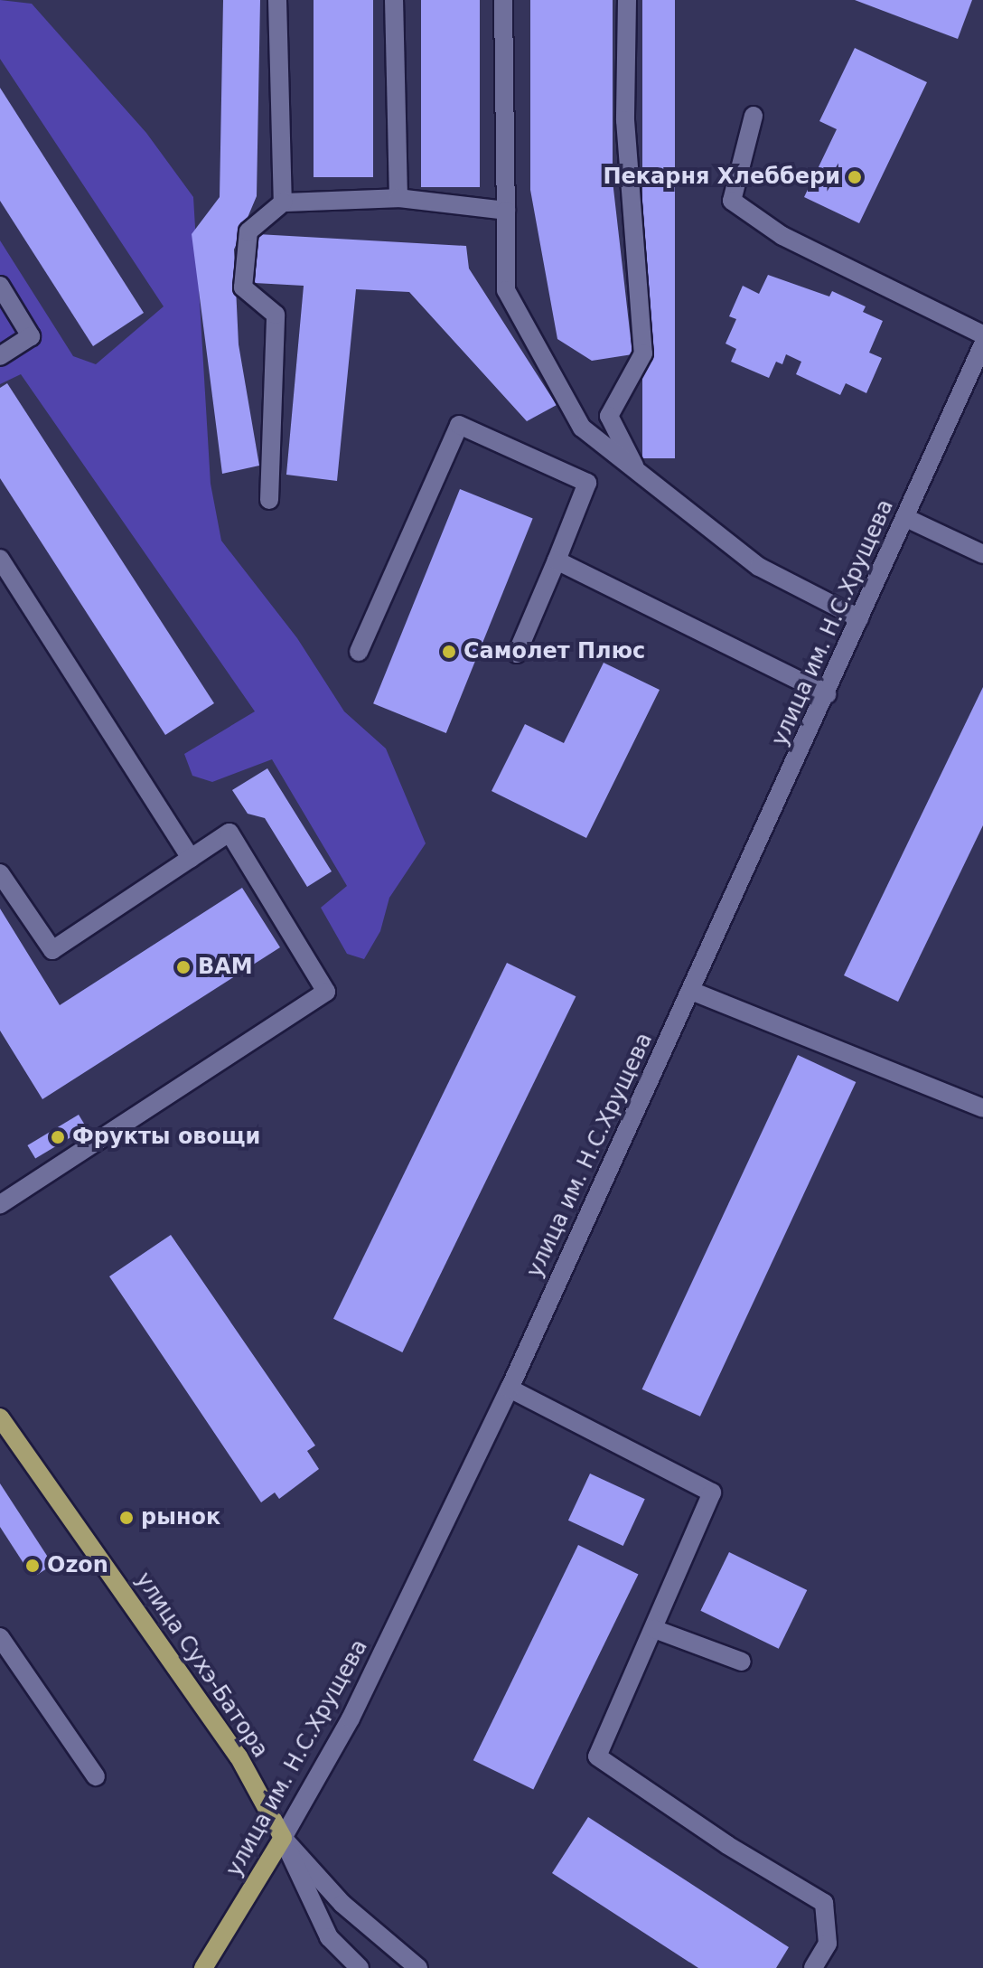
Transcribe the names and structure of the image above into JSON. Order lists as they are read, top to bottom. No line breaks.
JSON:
{"streets":{"main road":["улица им. Н.С.Хрущева","улица Сухэ-Батора"]},"crossings":[["улица им. Н.С.Хрущева","улица Сухэ-Батора"]],"places":["Пекарня Хлеббери","Самолет Плюс","ВАМ","Фрукты овощи","рынок","Ozon"]}
